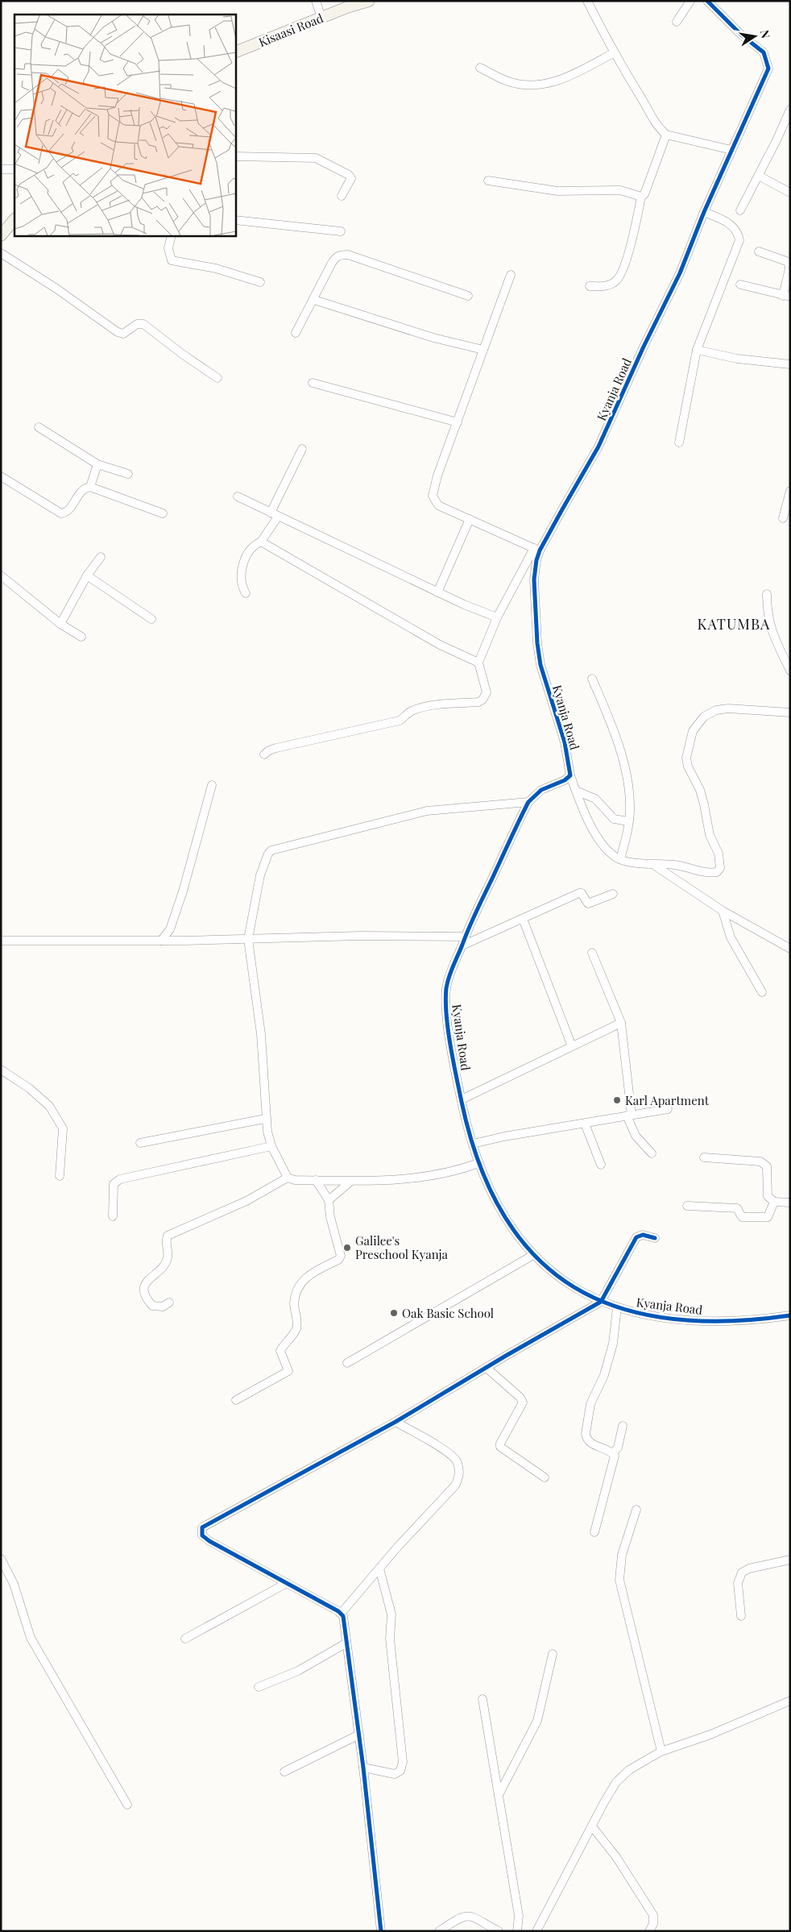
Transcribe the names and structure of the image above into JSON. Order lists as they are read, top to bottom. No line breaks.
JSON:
{"streets":{"main road":["Kisaasi Road"],"street":["Kyanja Road"]},"districts":["KATUMBA"],"places":["Karl Apartment","Galilee's Preschool Kyanja","Oak Basic School"],"north":"right"}
